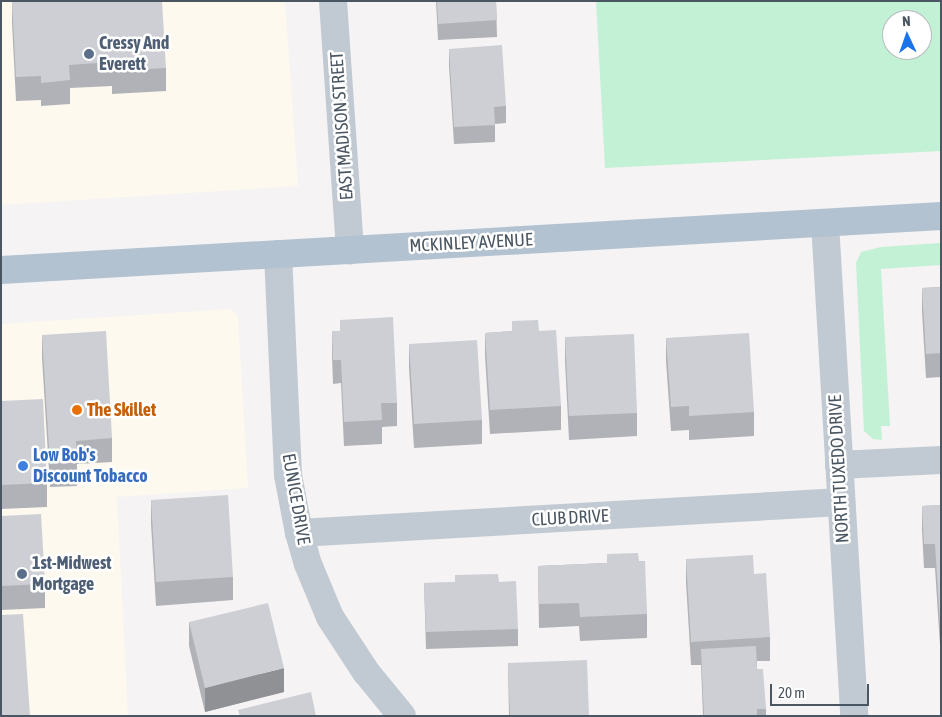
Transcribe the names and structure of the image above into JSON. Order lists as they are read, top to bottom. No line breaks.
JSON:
{"streets":{"main road":["MCKINLEY AVENUE"],"street":["EAST MADISON STREET","NORTH TUXEDO DRIVE","EUNICE DRIVE","CLUB DRIVE"]},"crossings":[["EAST MADISON STREET","MCKINLEY AVENUE"],["MCKINLEY AVENUE","NORTH TUXEDO DRIVE"],["MCKINLEY AVENUE","EUNICE DRIVE"],["NORTH TUXEDO DRIVE","CLUB DRIVE"],["EUNICE DRIVE","CLUB DRIVE"]],"places":["Cressy And Everett","The Skillet","Low Bob's Discount Tobacco","1st-Midwest Mortgage"],"scale_bar":"20 m","north":"top"}
